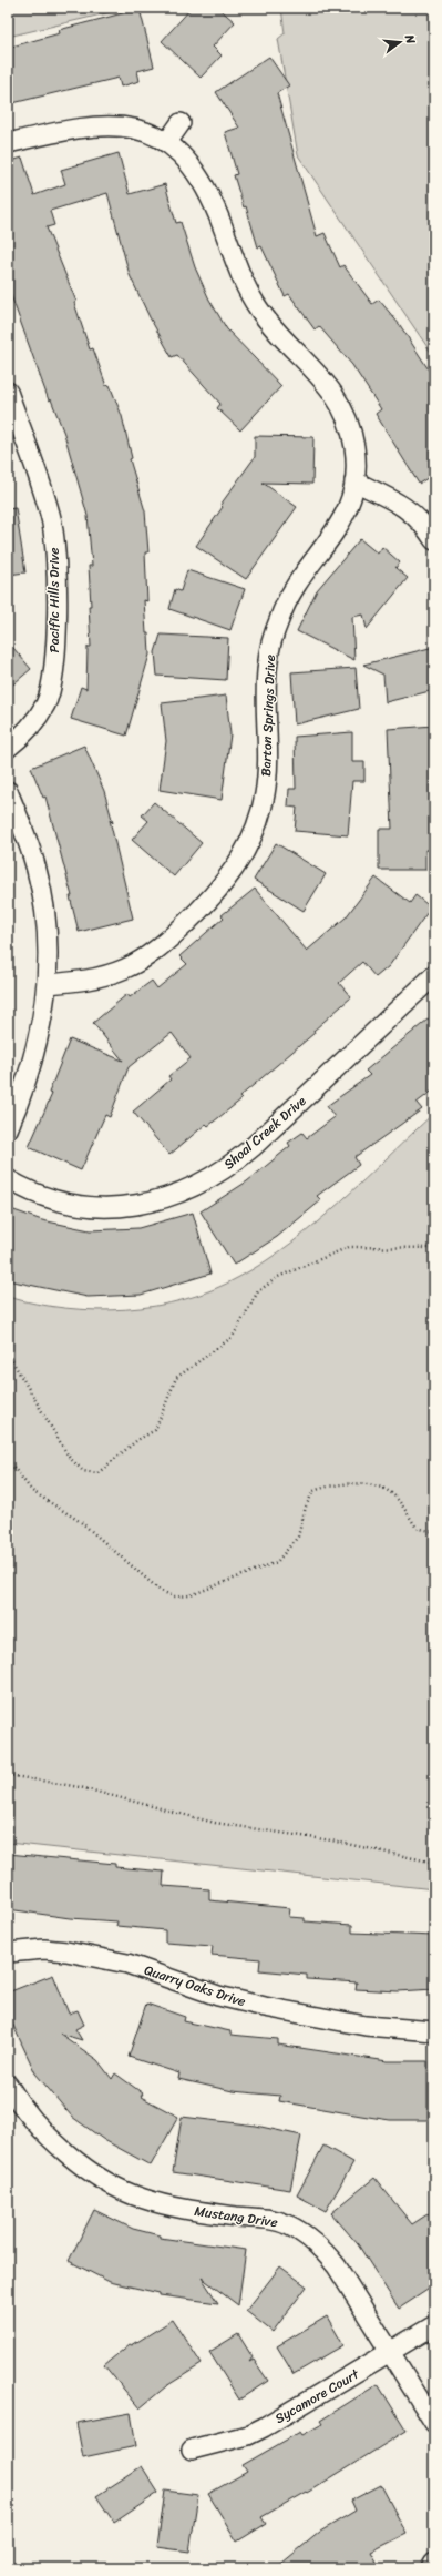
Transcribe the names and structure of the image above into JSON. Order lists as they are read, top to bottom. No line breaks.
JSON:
{"streets":{"street":["Pacific Hills Drive","Barton Springs Drive","Shoal Creek Drive","Quarry Oaks Drive","Mustang Drive","Sycamore Court"]},"crossings":[["Mustang Drive","Sycamore Court"]],"north":"right"}
